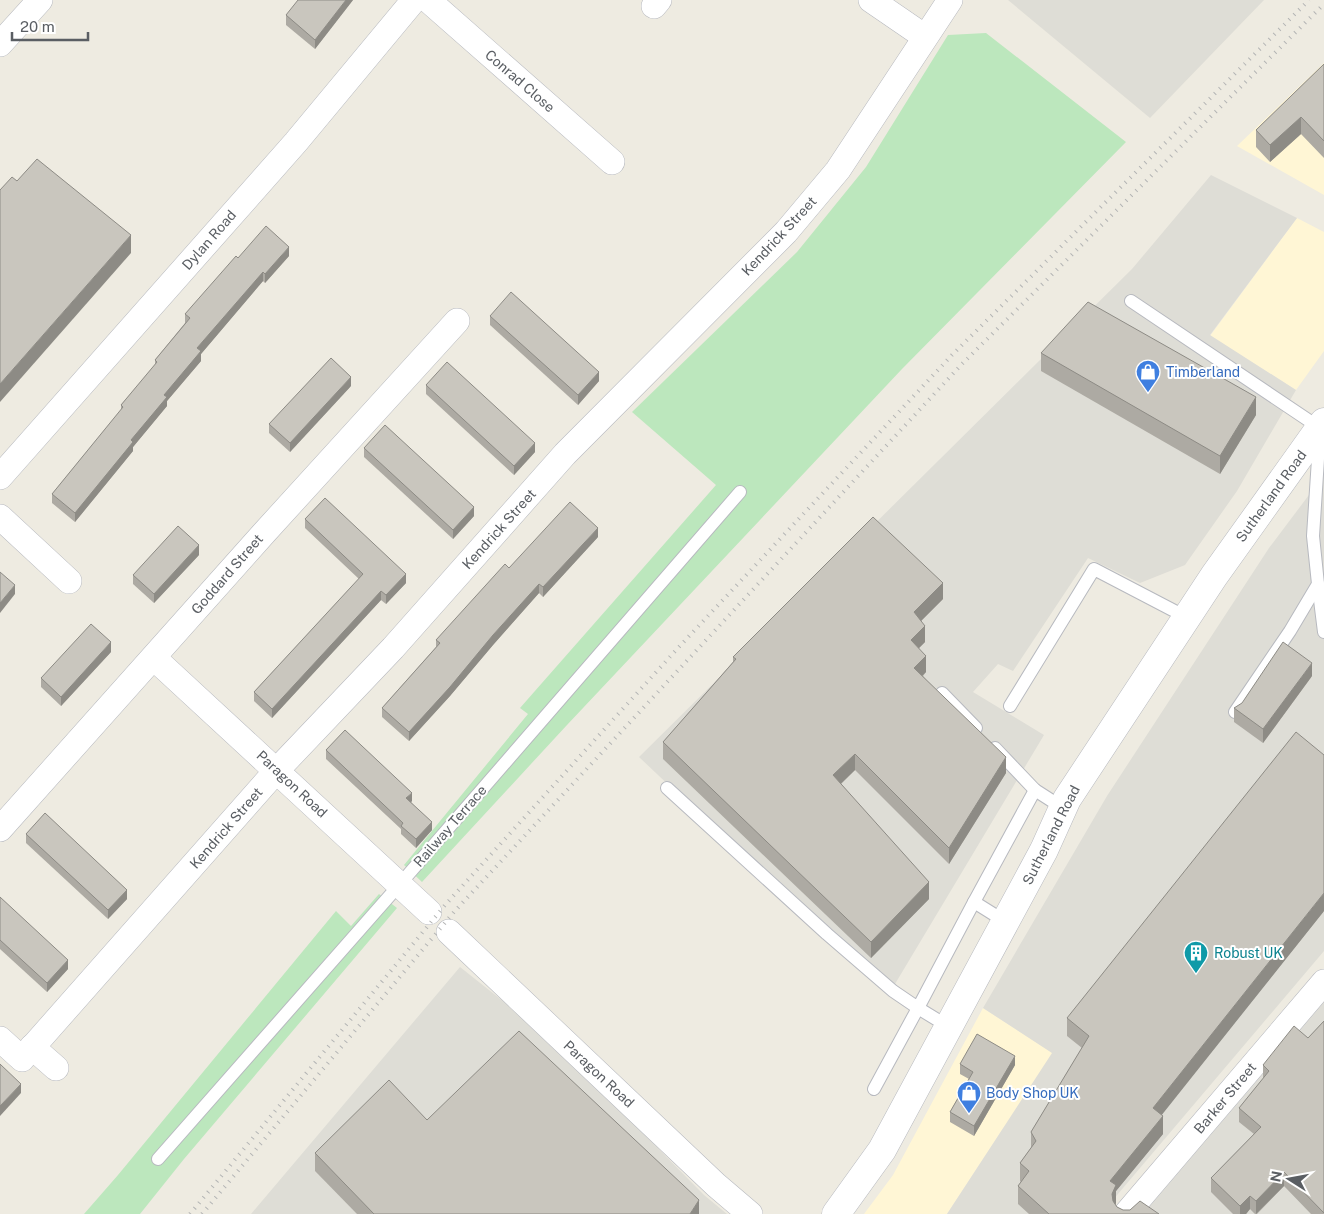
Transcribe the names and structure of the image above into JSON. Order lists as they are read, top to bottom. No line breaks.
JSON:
{"streets":{"street":["Conrad Close","Kendrick Street","Dylan Road","Sutherland Road","Goddard Street","Paragon Road","Barker Street"],"lane":["Railway Terrace"]},"crossings":[["Kendrick Street","Paragon Road"],["Goddard Street","Paragon Road"],["Paragon Road","Railway Terrace"]],"places":{"shop":["Timberland","Body Shop UK"],"building":["Robust UK"]},"scale_bar":"20 m","north":"left"}
